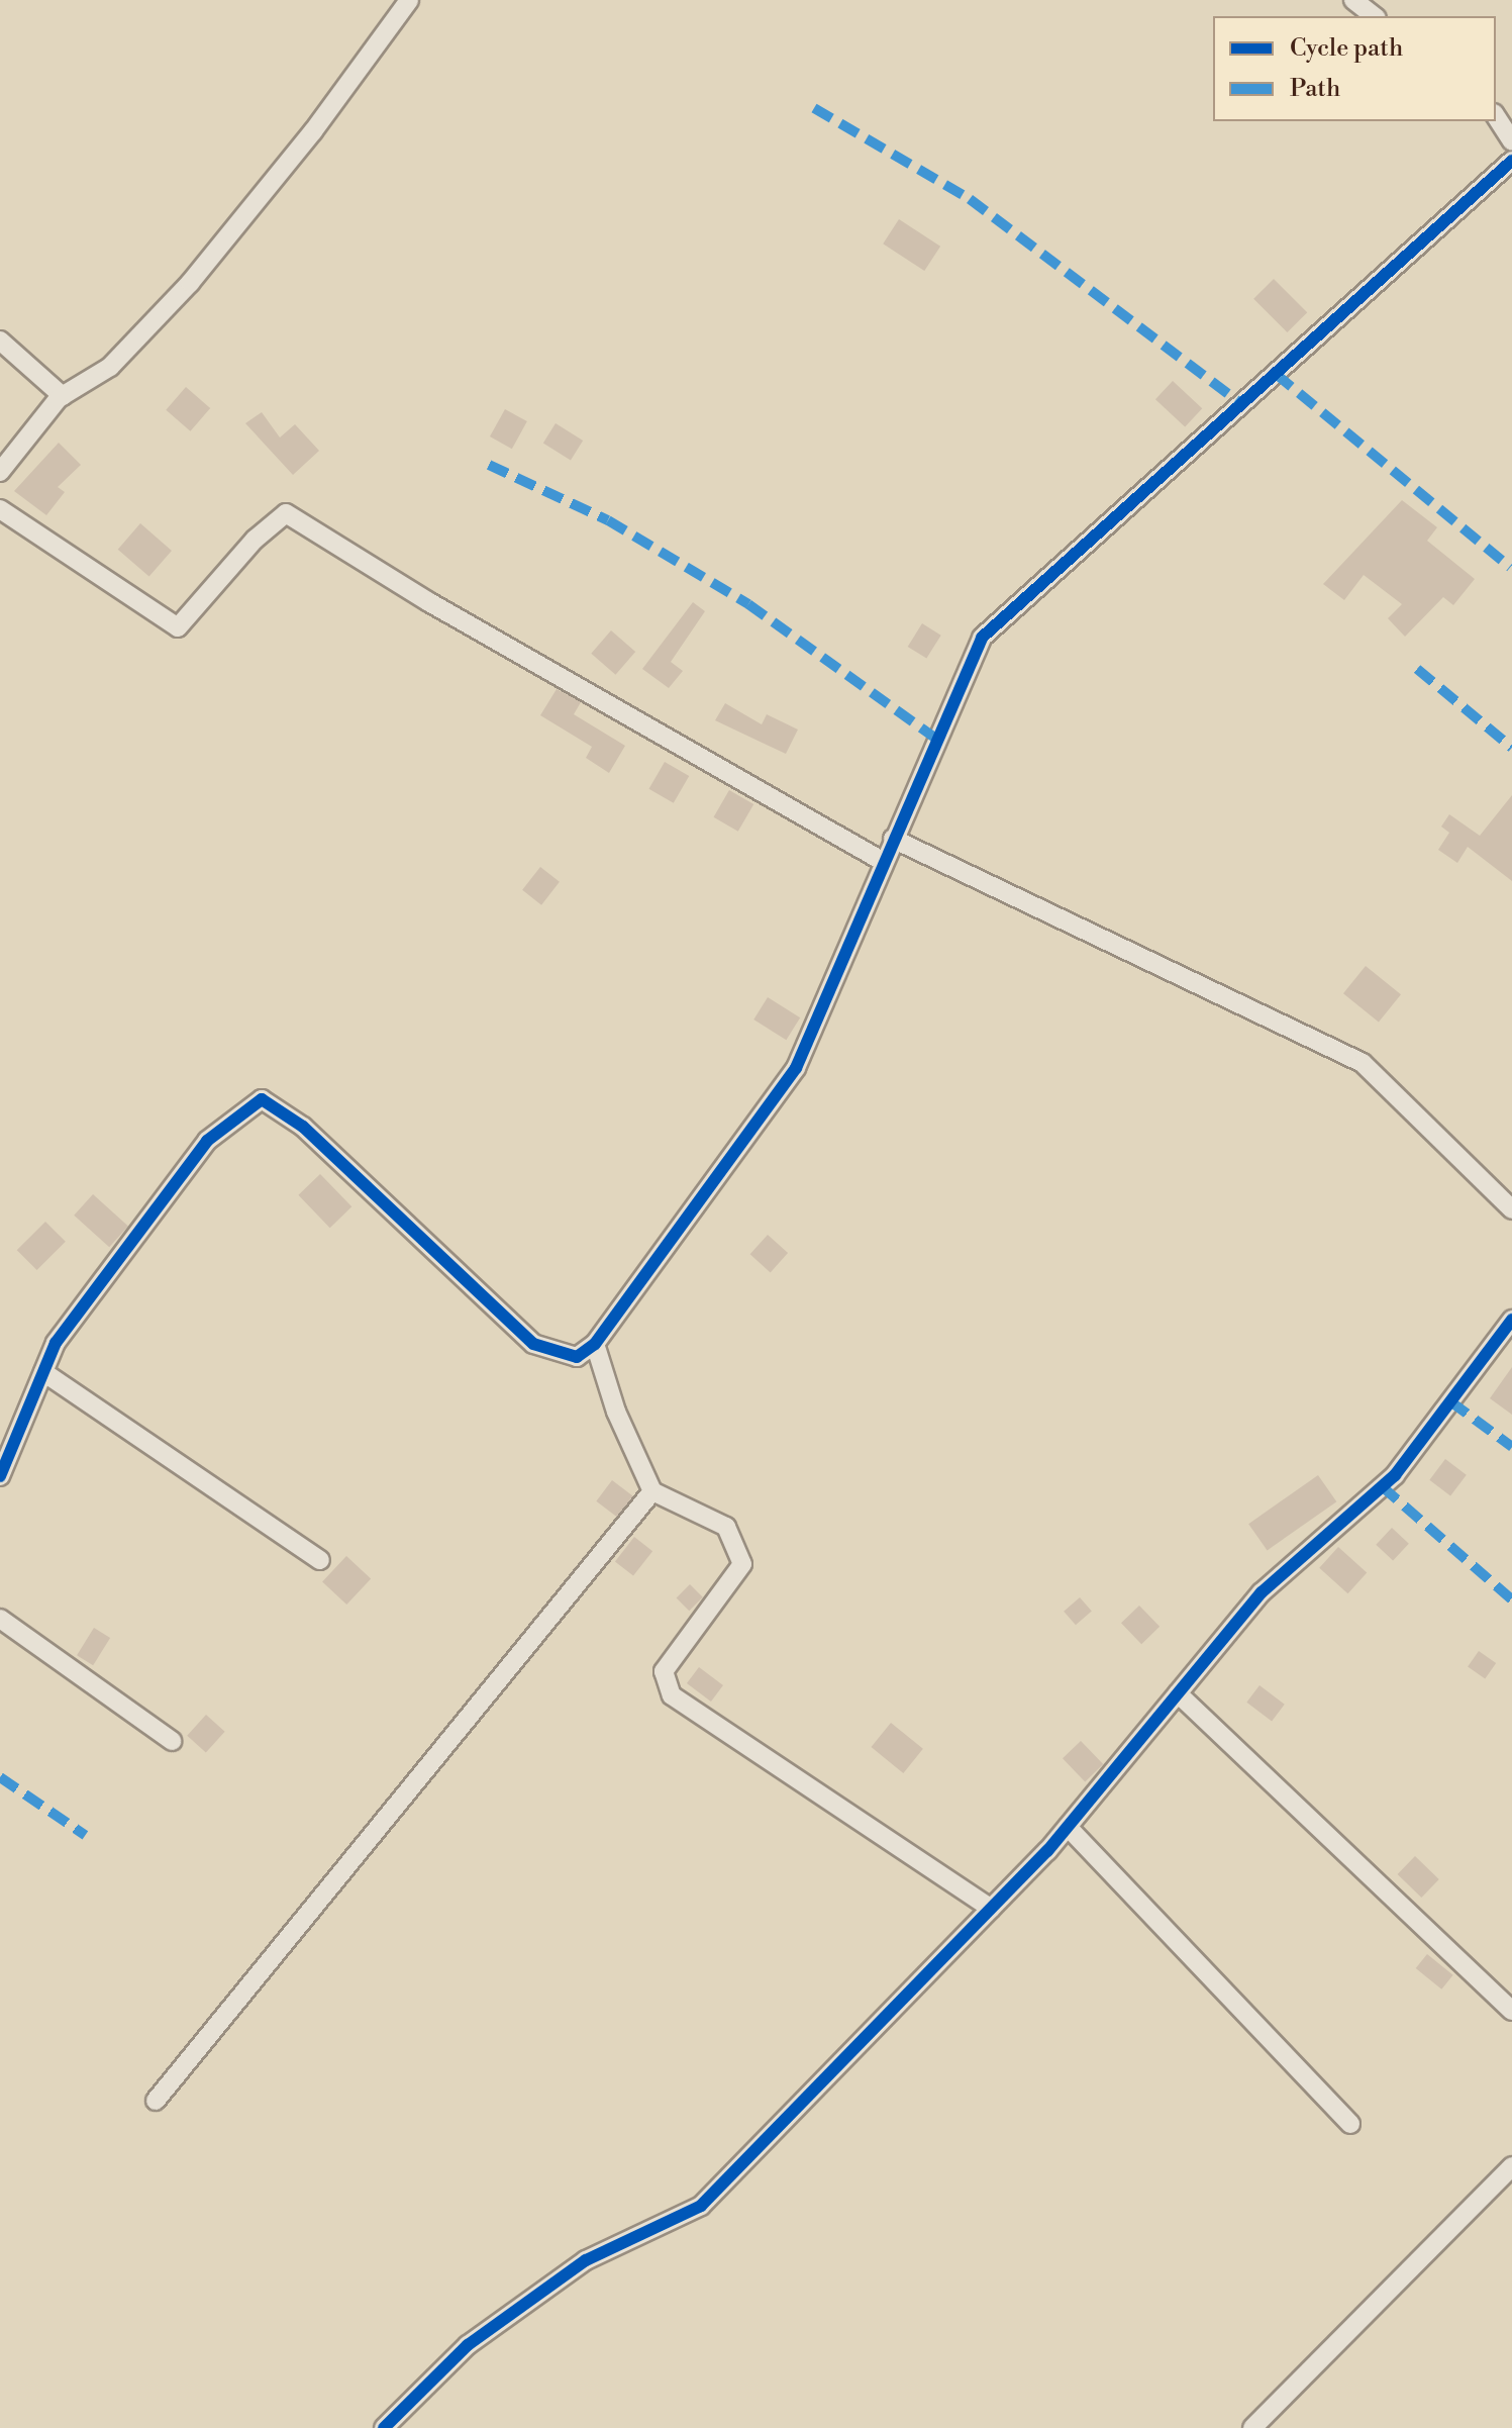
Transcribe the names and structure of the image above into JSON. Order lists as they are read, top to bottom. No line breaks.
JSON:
{"legend":["Cycle path","Path"]}
